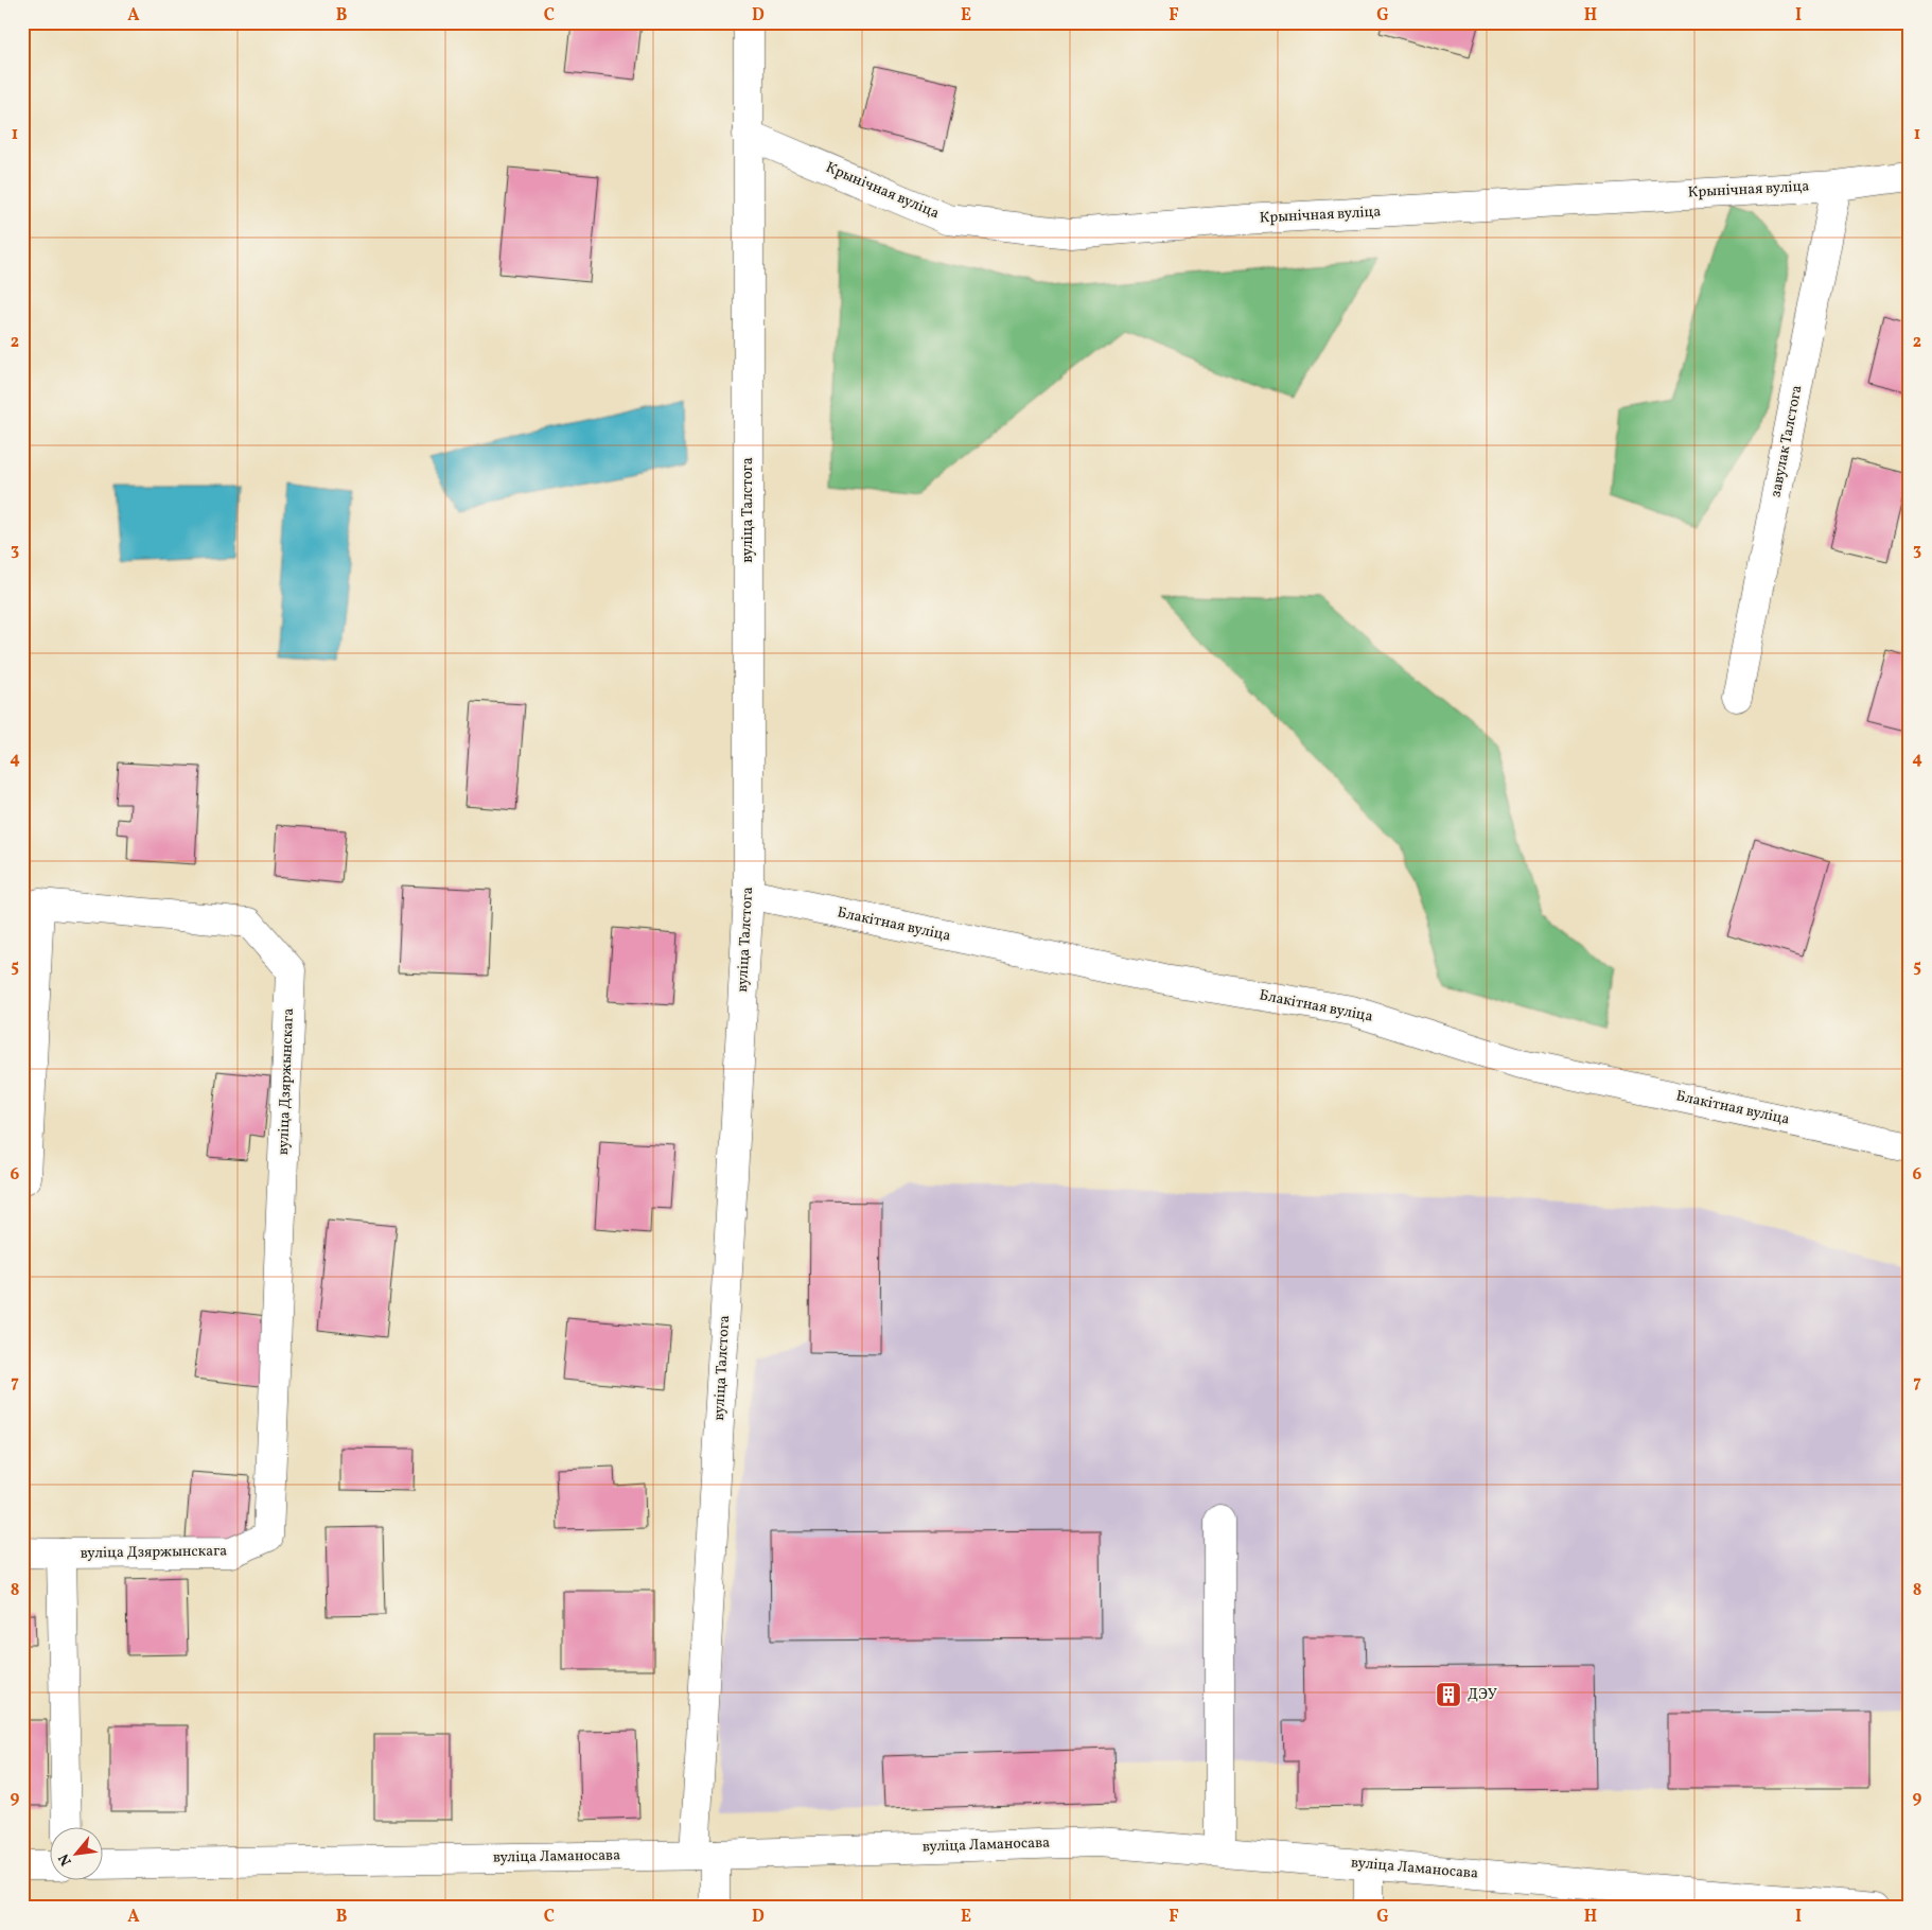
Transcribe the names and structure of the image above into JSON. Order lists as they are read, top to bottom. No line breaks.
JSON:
{"streets":{"street":["Крынічная вуліца","завулак Талстога","вуліца Талстога","Блакітная вуліца","вуліца Дзяржынскага","вуліца Ламаносава"]},"crossings":[["Крынічная вуліца","завулак Талстога"],["Крынічная вуліца","вуліца Талстога"],["вуліца Талстога","Блакітная вуліца"],["вуліца Талстога","вуліца Ламаносава"]],"places":{"building":["ДЭУ"]},"north":"bottom left","grid":{"columns":["A","B","C","D","E","F","G","H","I"],"rows":["1","2","3","4","5","6","7","8","9"]}}
